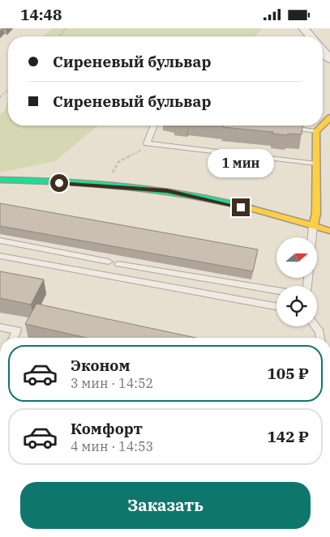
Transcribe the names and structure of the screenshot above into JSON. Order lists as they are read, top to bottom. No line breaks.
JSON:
{"north":"right","page":{"status":"14:48","banner":["Сиреневый бульвар","Сиреневый бульвар"],"bubble":"1 мин","list":[{"name":"Эконом","note":"3 мин · 14:52","value":"105 ₽"},{"name":"Комфорт","note":"4 мин · 14:53","value":"142 ₽"}],"buttons":"Заказать"}}
